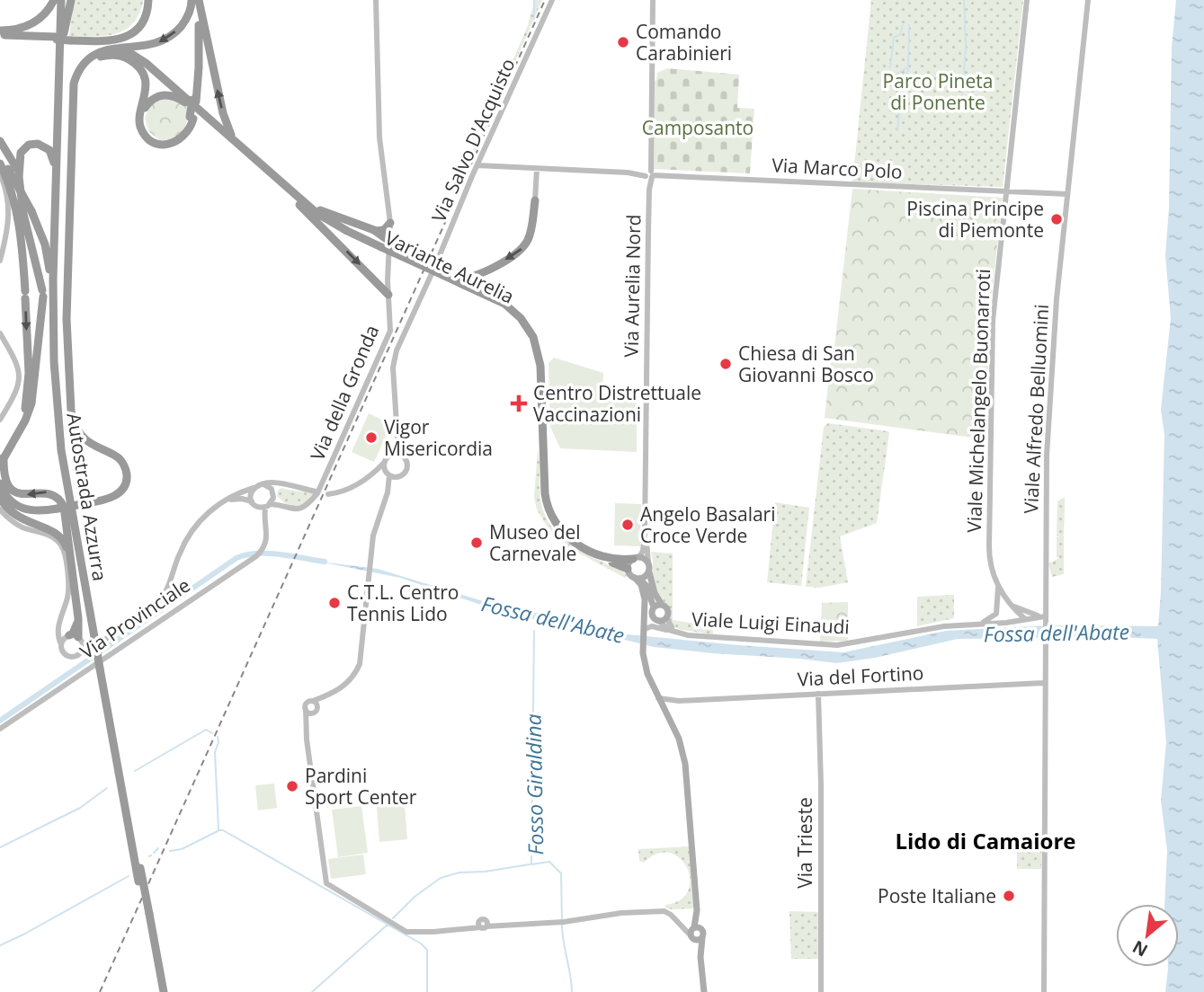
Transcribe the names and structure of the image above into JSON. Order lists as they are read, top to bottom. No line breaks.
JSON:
{"streets":{"highway":["Variante Aurelia","Autostrada Azzurra"],"street":["Via Salvo D'Acquisto","Via Marco Polo","Via Aurelia Nord","Via della Gronda","Viale Michelangelo Buonarroti","Viale Alfredo Belluomini","Via Provinciale","Viale Luigi Einaudi","Via del Fortino","Via Trieste"]},"crossings":[["Via Salvo D'Acquisto","Via Marco Polo"],["Via Marco Polo","Via Aurelia Nord"],["Via Marco Polo","Viale Michelangelo Buonarroti"],["Via Marco Polo","Viale Alfredo Belluomini"],["Variante Aurelia","Via Aurelia Nord"],["Viale Michelangelo Buonarroti","Viale Luigi Einaudi"],["Viale Alfredo Belluomini","Viale Luigi Einaudi"],["Viale Alfredo Belluomini","Via del Fortino"],["Via del Fortino","Via Trieste"]],"districts":["Lido di Camaiore"],"water":["Fossa dell'Abate","Fosso Giraldina"],"parks":["Parco Pineta di Ponente","Camposanto"],"places":{"other":["Comando Carabinieri","Piscina Principe di Piemonte","Chiesa di San Giovanni Bosco","Vigor Misericordia","Angelo Basalari Croce Verde","Museo del Carnevale","C.T.L. Centro Tennis Lido","Pardini Sport Center","Poste Italiane"],"health":["Centro Distrettuale Vaccinazioni"]},"north":"bottom left"}
